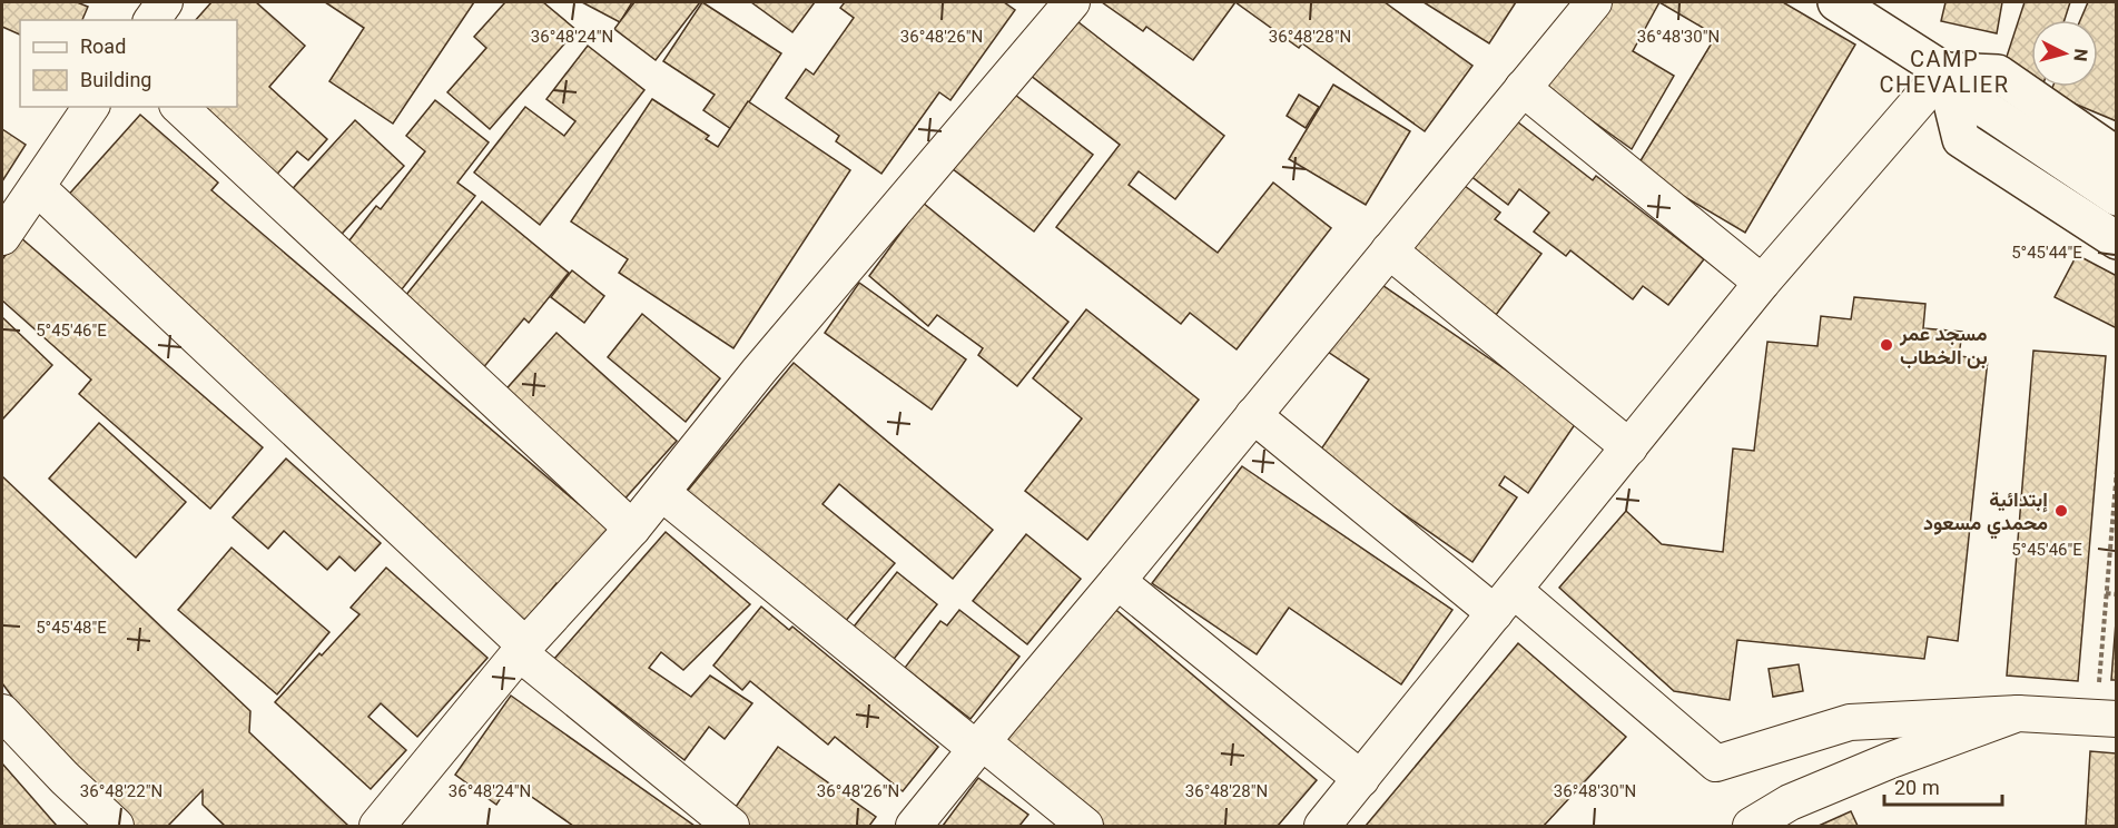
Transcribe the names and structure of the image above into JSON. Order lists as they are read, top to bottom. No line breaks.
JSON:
{"districts":["CAMP CHEVALIER"],"places":["مسجد عمر بن الخطاب","إبتدائية محمدي مسعود"],"legend":["Road","Building"],"scale_bar":"20 m","north":"right","coordinates":["36°48'24\"N","36°48'26\"N","36°48'28\"N","36°48'30\"N","5°45'44\"E","5°45'46\"E","5°45'48\"E","36°48'22\"N"]}
